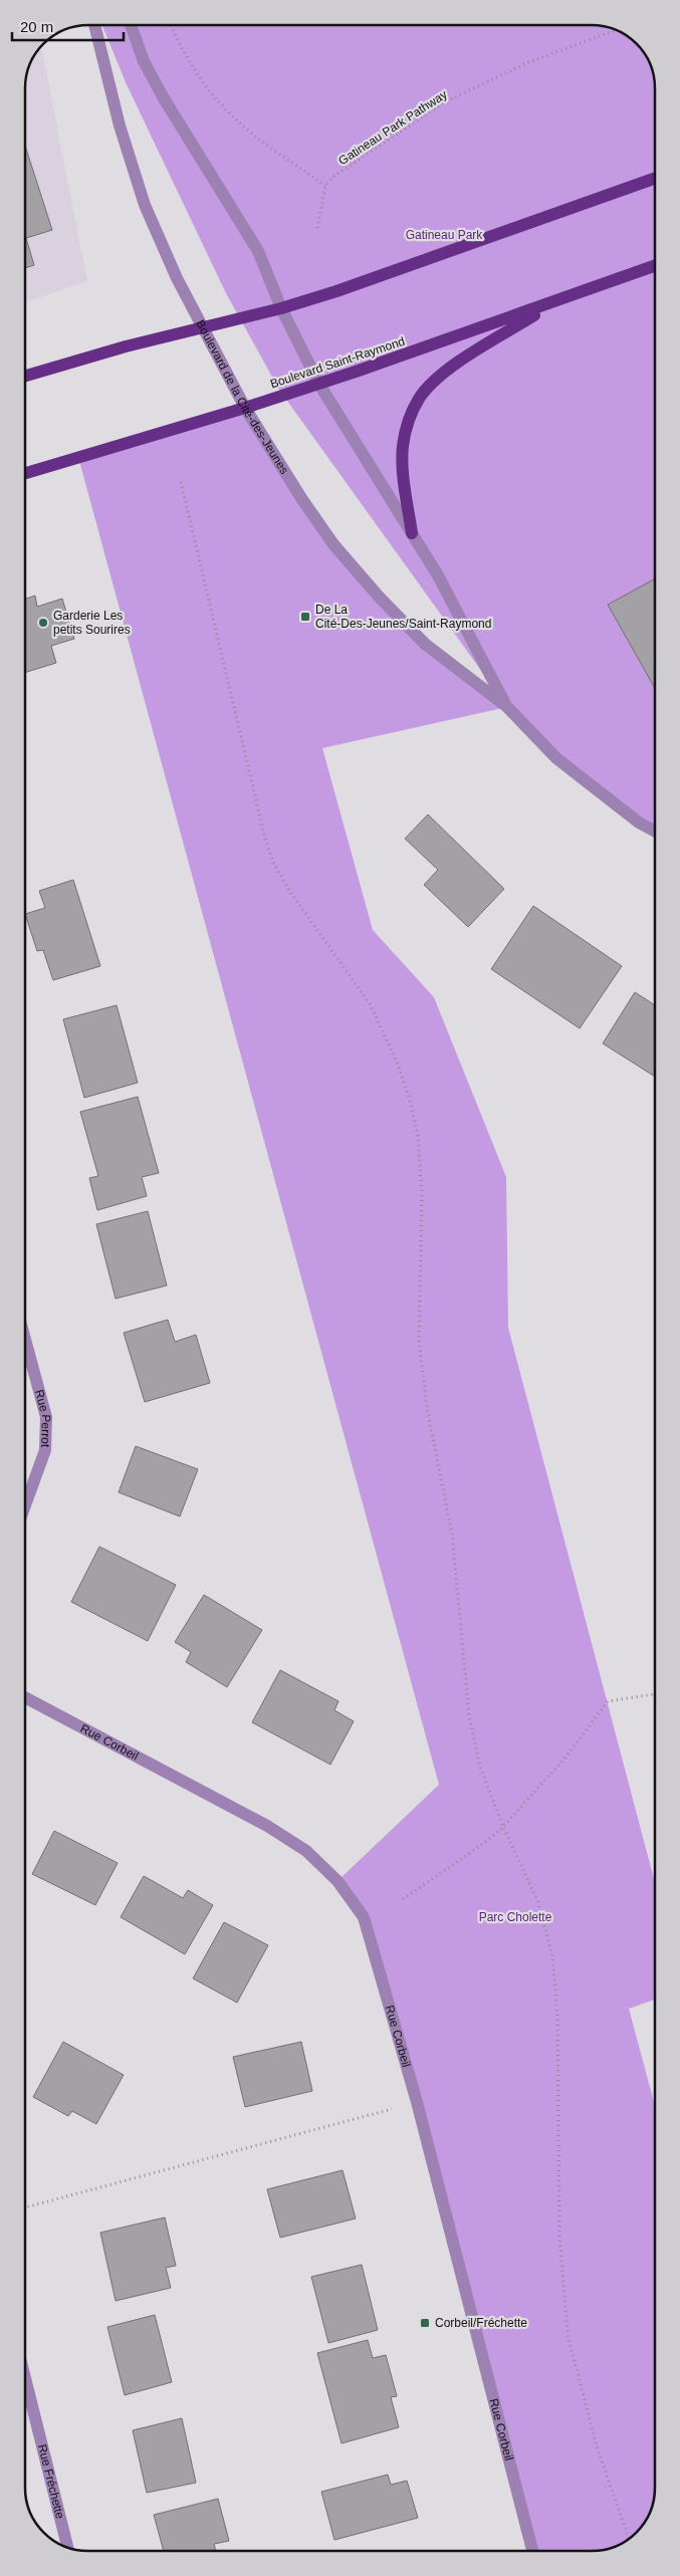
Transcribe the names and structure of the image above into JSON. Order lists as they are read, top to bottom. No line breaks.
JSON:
{"streets":{"main road":["Boulevard Saint-Raymond"],"street":["Boulevard de la Cité-des-Jeunes","Rue Perrot","Rue Corbeil","Rue Fréchette"],"path":["Gatineau Park Pathway"]},"crossings":[["Boulevard Saint-Raymond","Boulevard de la Cité-des-Jeunes"]],"parks":["Gatineau Park","Parc Cholette"],"places":{"transit":["De La Cité-Des-Jeunes/Saint-Raymond","Corbeil/Fréchette"],"other":["Garderie Les petits Sourires"]},"scale_bar":"20 m"}
